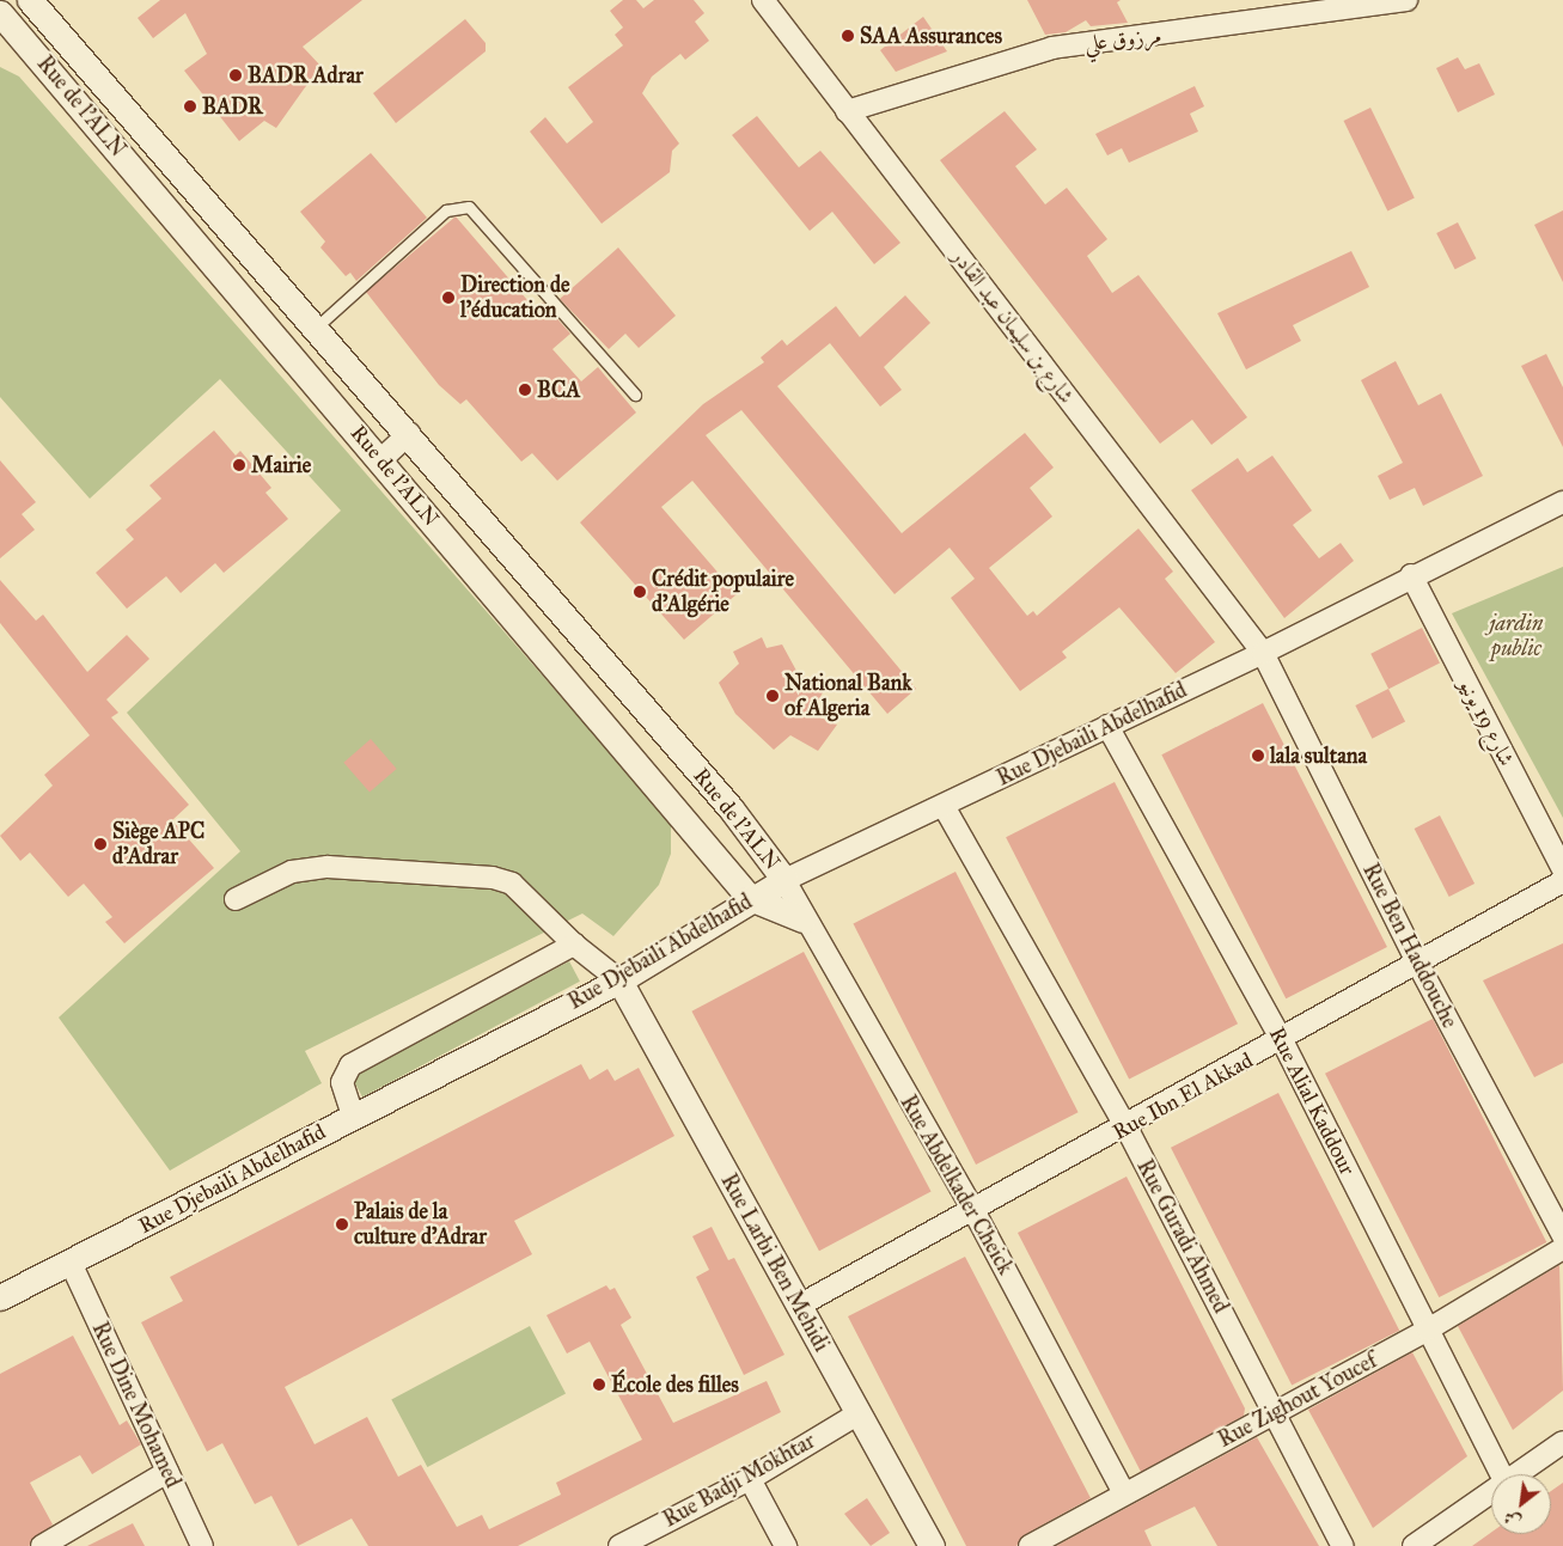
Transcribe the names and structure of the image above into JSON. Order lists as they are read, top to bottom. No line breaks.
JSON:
{"streets":{"street":["مرزوق علي","Rue de l'ALN","شارع بن سليمان عبد القادر","شارع 19 يونيو","Rue Djebaili Abdelhafid","Rue Ben Haddouche","Rue Ibn El Akkad","Rue Alial Kaddour","Rue Abdelkader Cheick","Rue Guradi Ahmed","Rue Larbi Ben Mehidi","Rue Zighout Youcef","Rue Dine Mohamed","Rue Badji Mokhtar"]},"crossings":[["مرزوق علي","شارع بن سليمان عبد القادر"],["Rue de l'ALN","Rue Djebaili Abdelhafid"],["Rue de l'ALN","Rue Abdelkader Cheick"],["شارع بن سليمان عبد القادر","Rue Djebaili Abdelhafid"],["شارع بن سليمان عبد القادر","Rue Ben Haddouche"],["شارع 19 يونيو","Rue Djebaili Abdelhafid"],["Rue Djebaili Abdelhafid","Rue Ben Haddouche"],["Rue Djebaili Abdelhafid","Rue Alial Kaddour"],["Rue Djebaili Abdelhafid","Rue Abdelkader Cheick"],["Rue Djebaili Abdelhafid","Rue Guradi Ahmed"],["Rue Djebaili Abdelhafid","Rue Larbi Ben Mehidi"],["Rue Djebaili Abdelhafid","Rue Dine Mohamed"],["Rue Ben Haddouche","Rue Ibn El Akkad"],["Rue Ibn El Akkad","Rue Alial Kaddour"],["Rue Ibn El Akkad","Rue Abdelkader Cheick"],["Rue Ibn El Akkad","Rue Guradi Ahmed"],["Rue Ibn El Akkad","Rue Larbi Ben Mehidi"],["Rue Alial Kaddour","Rue Zighout Youcef"],["Rue Abdelkader Cheick","Rue Zighout Youcef"],["Rue Guradi Ahmed","Rue Zighout Youcef"],["Rue Larbi Ben Mehidi","Rue Badji Mokhtar"]],"parks":["jardin public"],"places":["SAA Assurances","BADR Adrar","BADR","Direction de l'éducation","BCA","Mairie","Crédit populaire d'Algérie","National Bank of Algeria","lala sultana","Siège APC d'Adrar","Palais de la culture d'Adrar","École des filles"],"north":"bottom left"}
